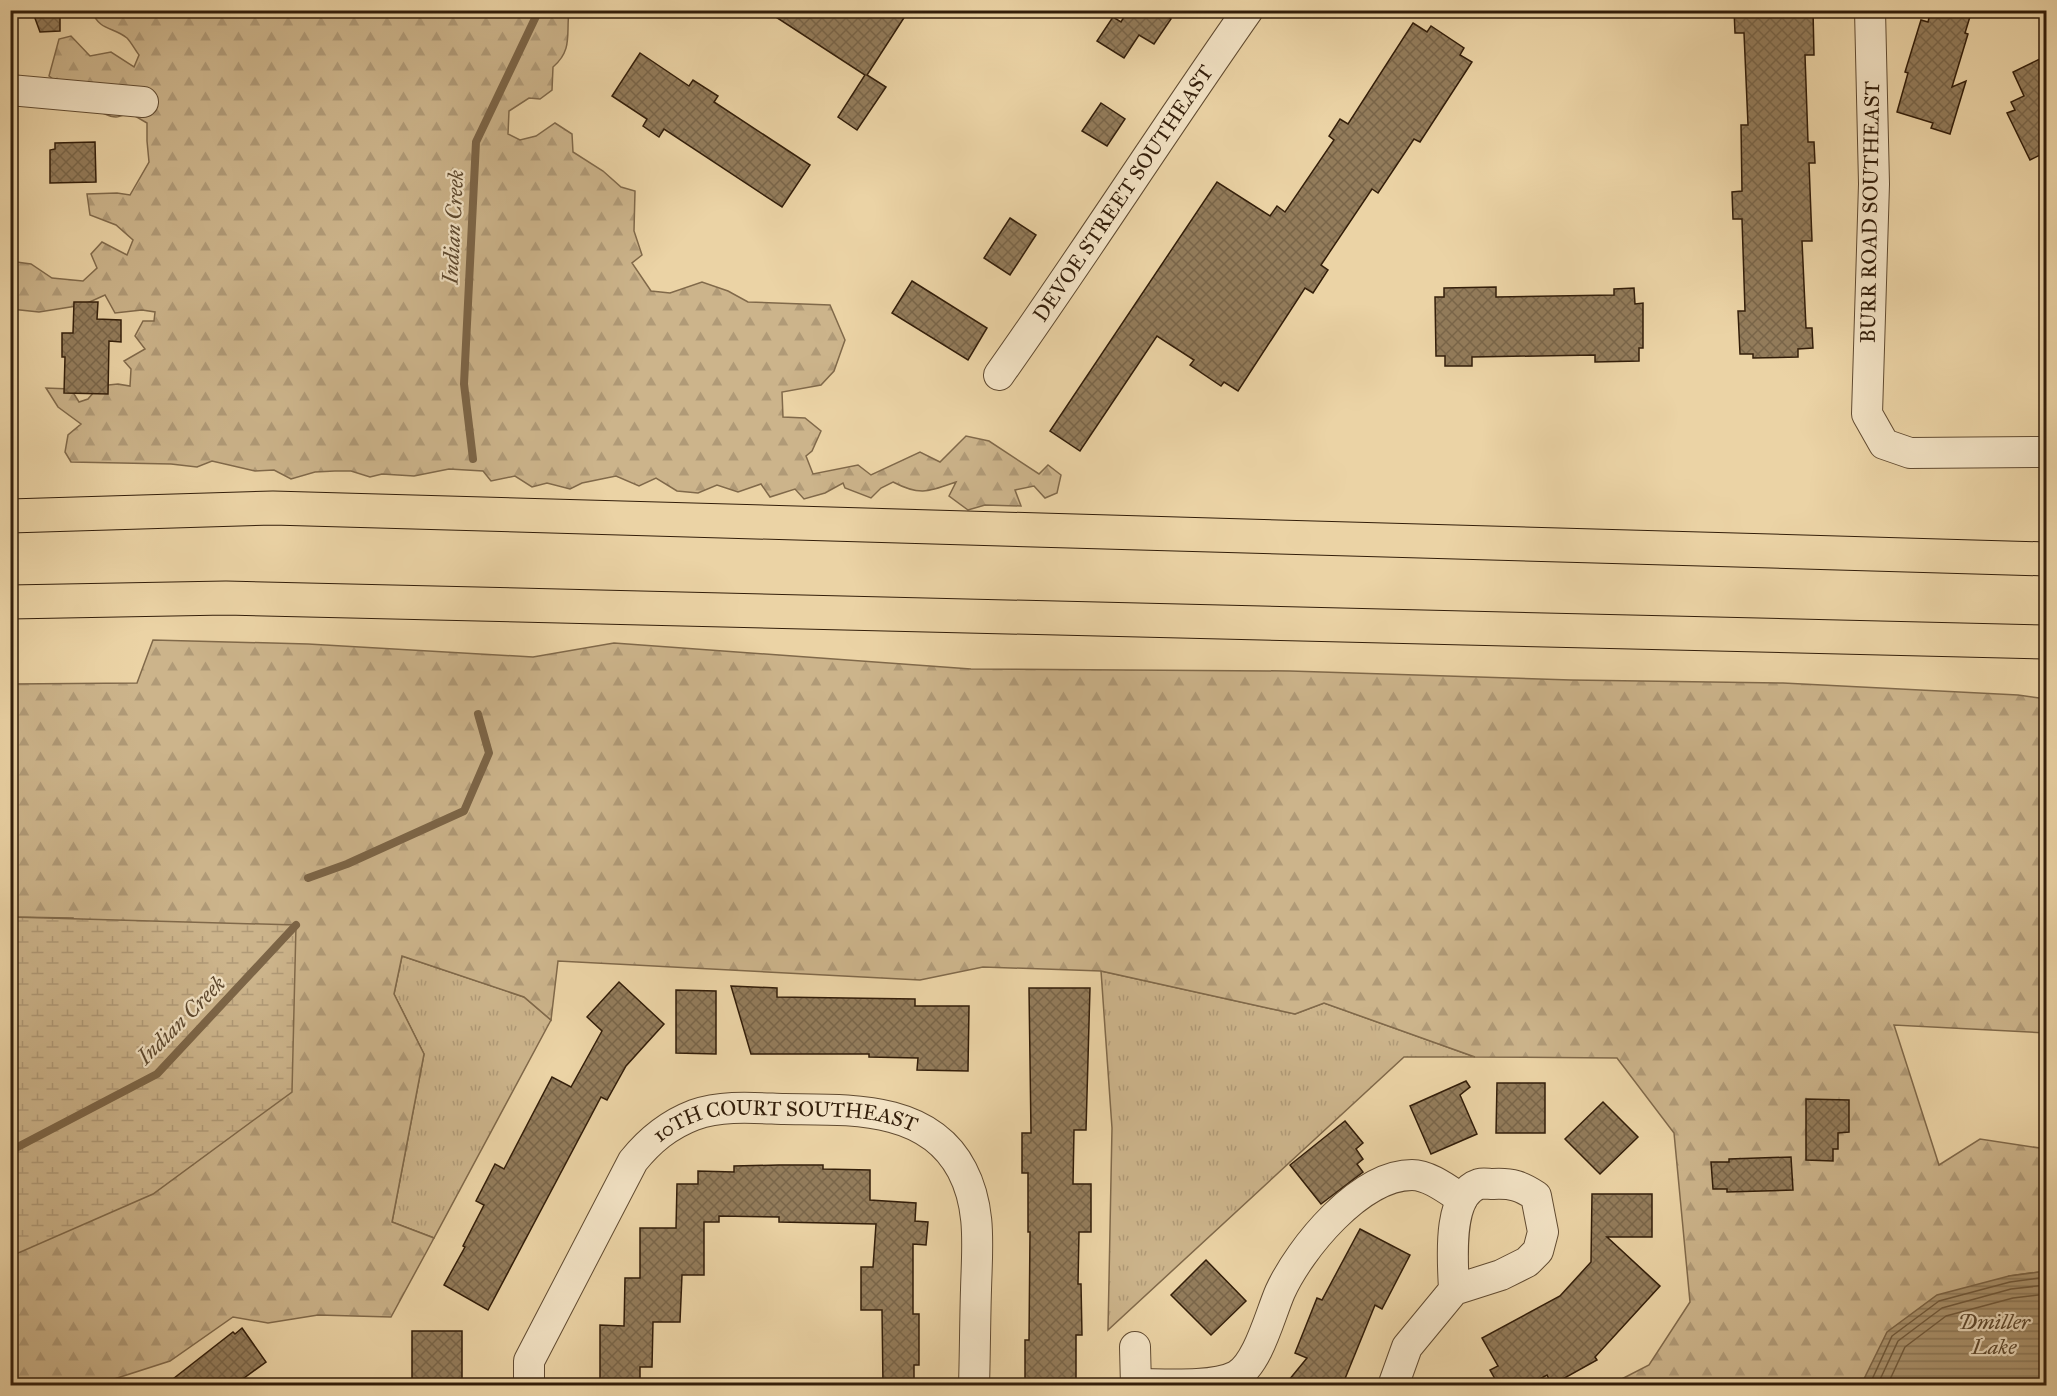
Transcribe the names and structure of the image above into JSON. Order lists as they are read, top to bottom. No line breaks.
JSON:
{"streets":{"street":["DEVOE STREET SOUTHEAST","BURR ROAD SOUTHEAST","10TH COURT SOUTHEAST"]},"water":["Indian Creek","Dmiller Lake"]}
